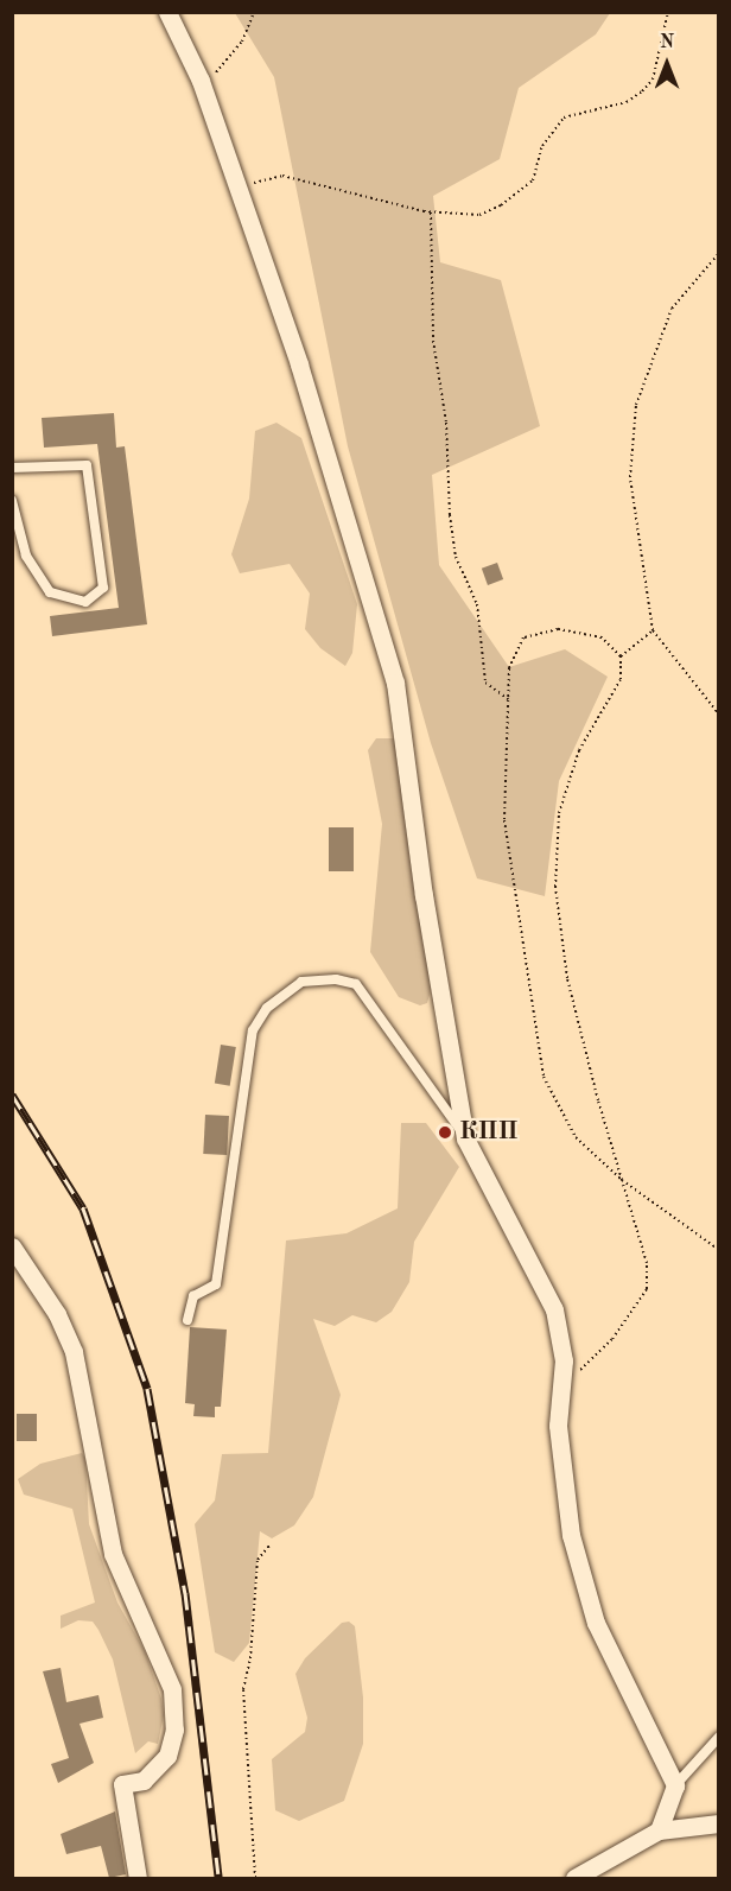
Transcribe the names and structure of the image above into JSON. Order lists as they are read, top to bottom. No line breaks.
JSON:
{"places":["КПП"],"north":"top"}
